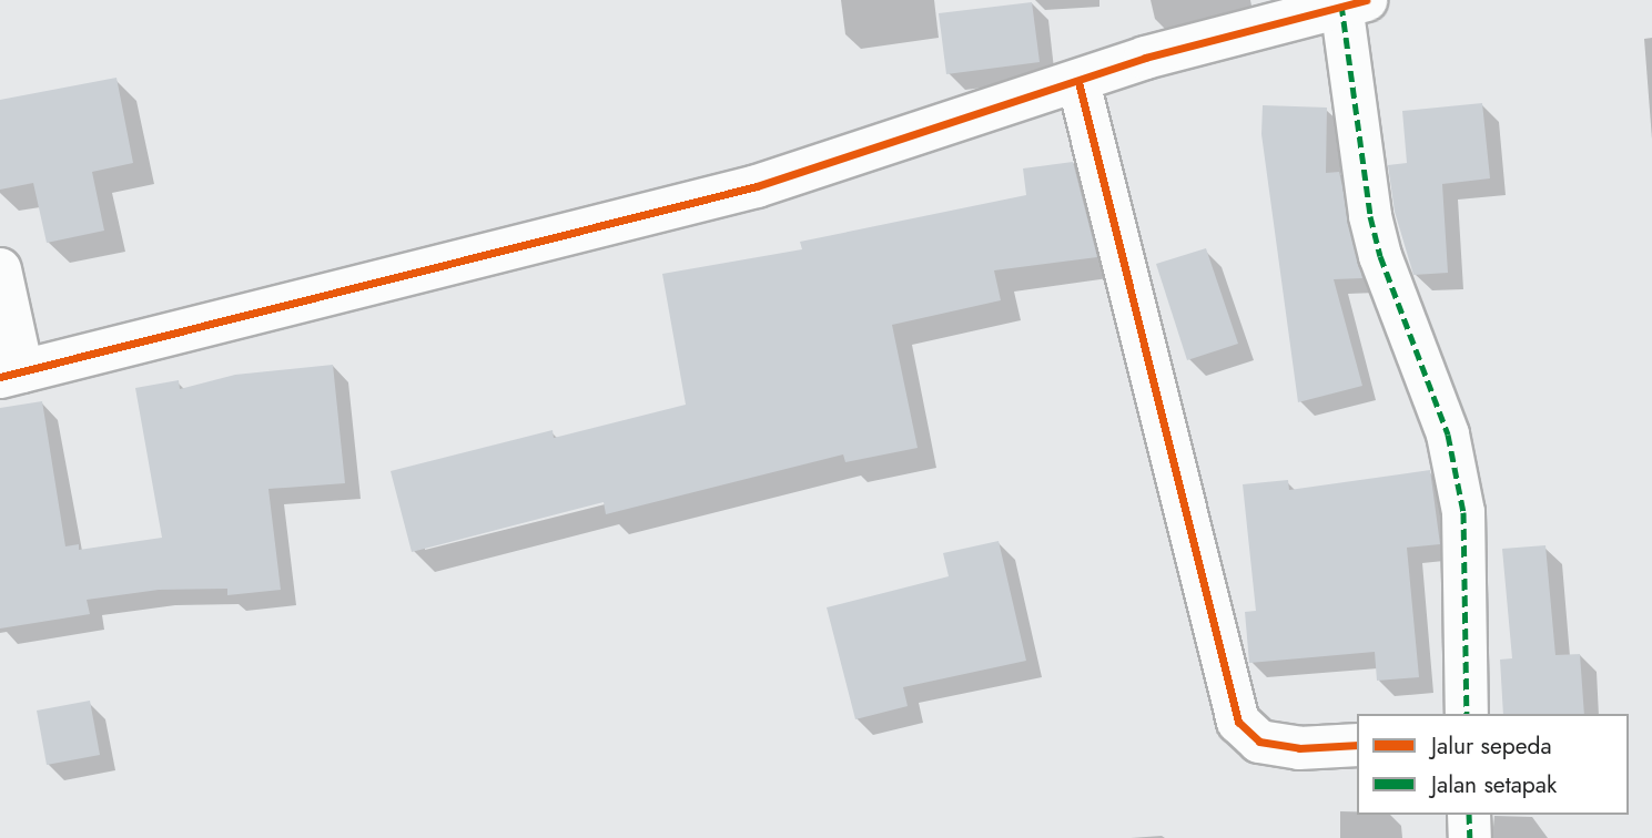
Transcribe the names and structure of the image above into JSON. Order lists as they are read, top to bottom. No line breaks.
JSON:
{"legend":["Jalur sepeda","Jalan setapak"]}
